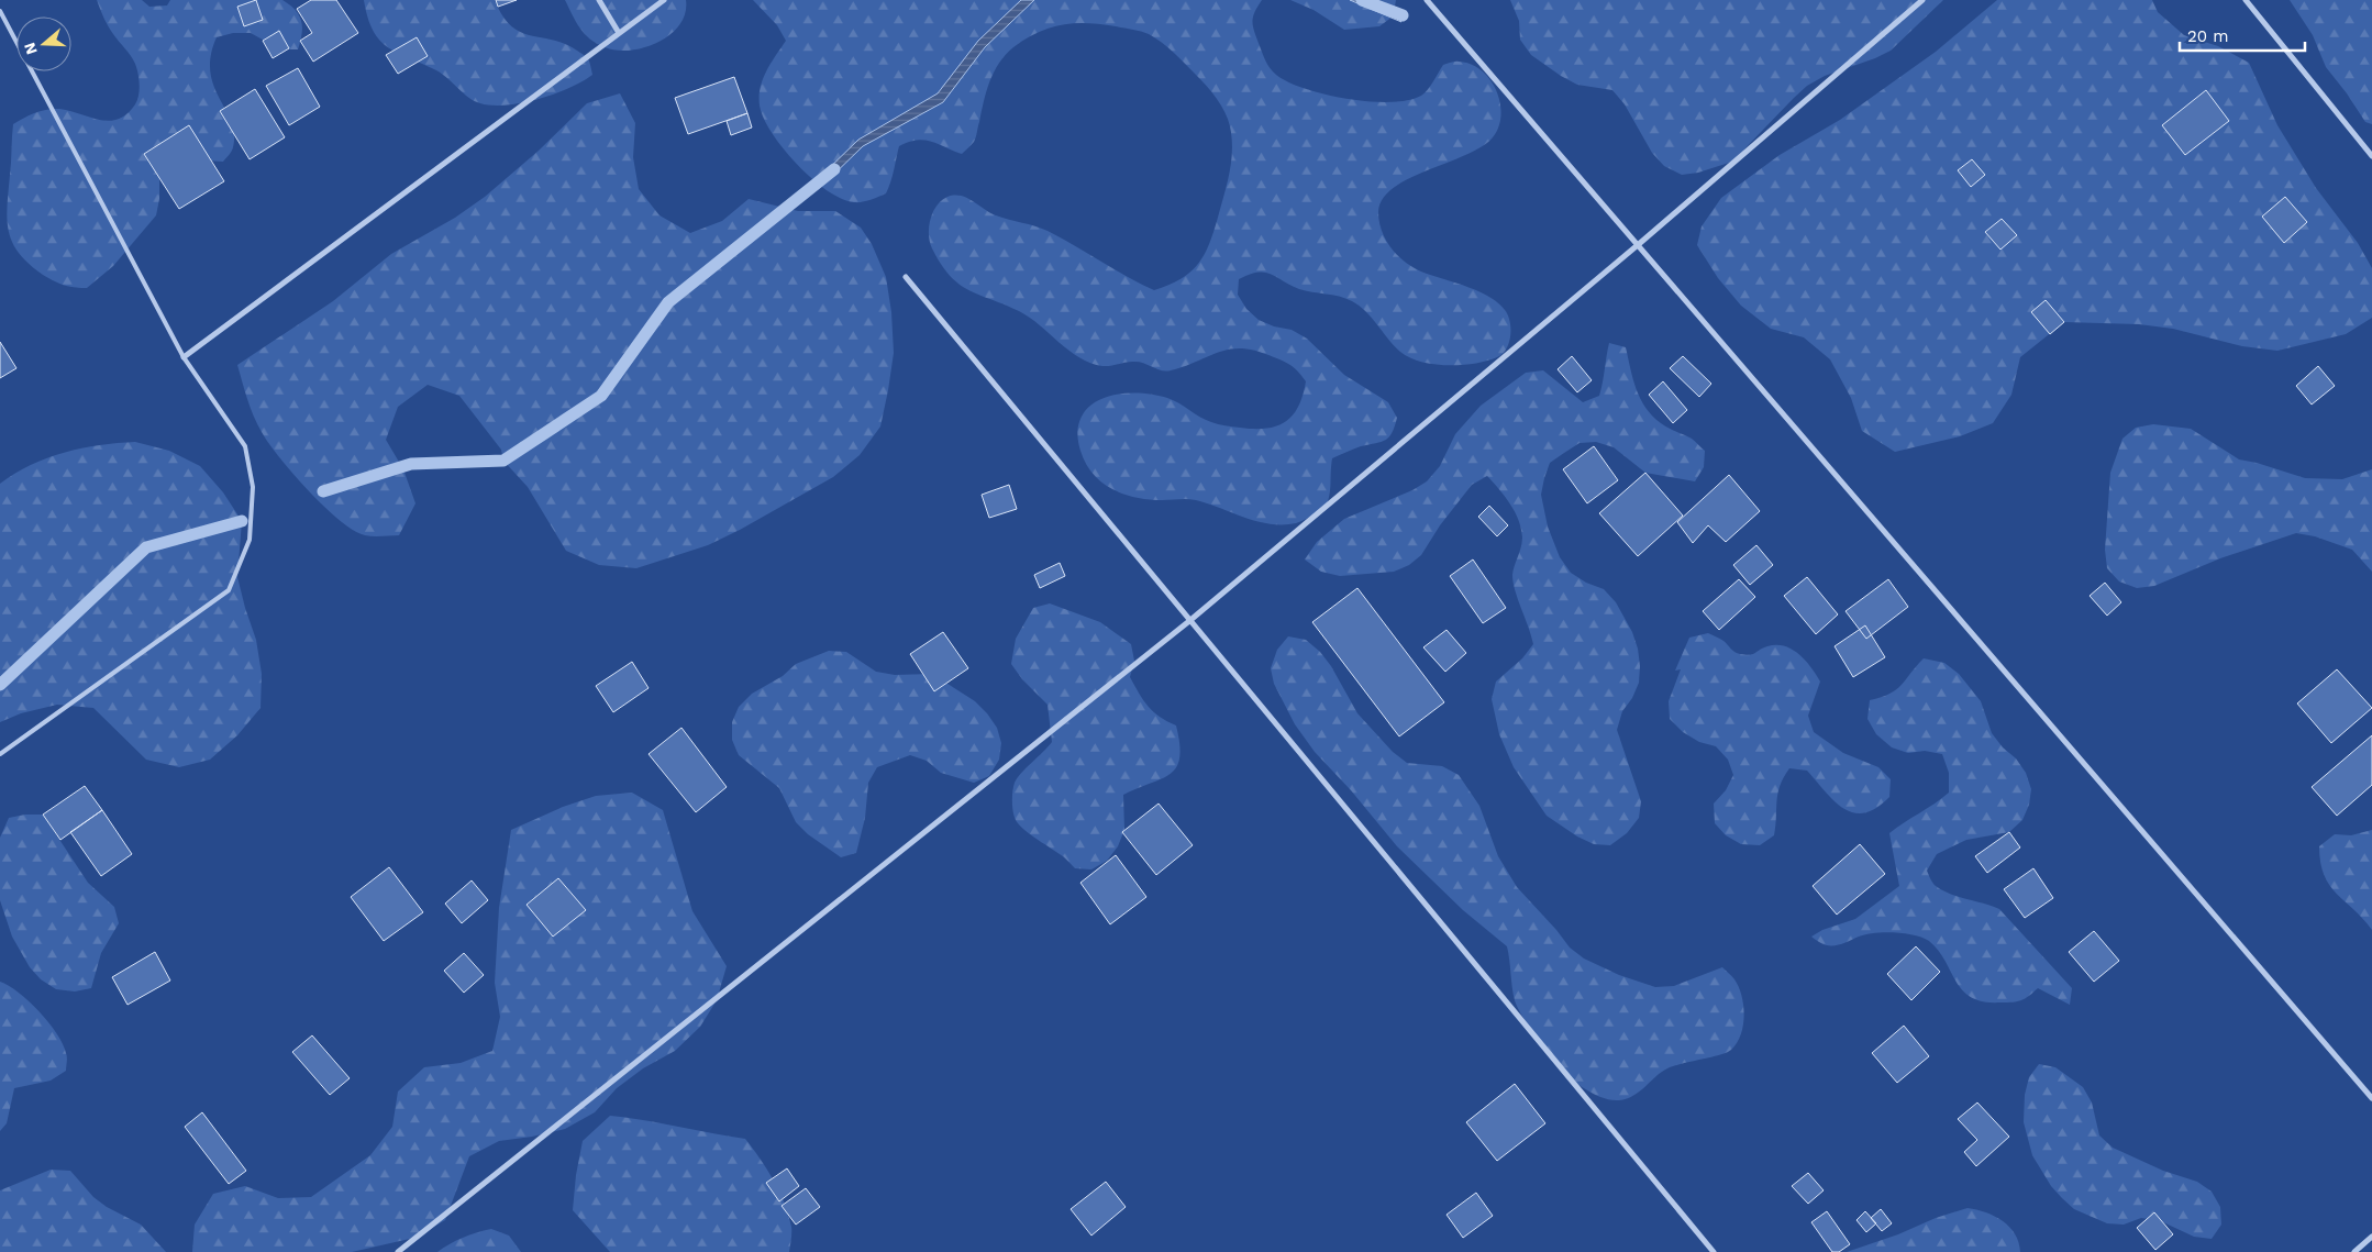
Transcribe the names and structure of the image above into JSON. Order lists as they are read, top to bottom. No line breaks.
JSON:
{"scale_bar":"20 m","north":"left"}
